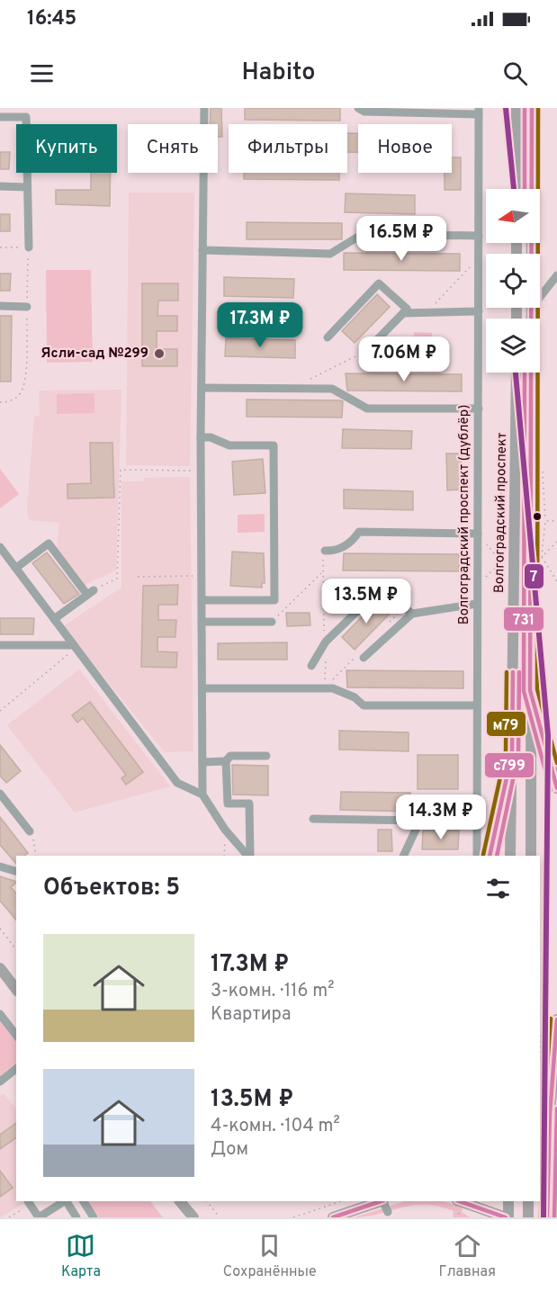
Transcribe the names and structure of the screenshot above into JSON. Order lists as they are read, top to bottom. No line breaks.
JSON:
{"streets":{"main road":["Волгоградский проспект"],"street":["Волгоградский проспект (дублёр)"]},"places":["Ясли-сад №299"],"lines":["transit line 7","transit line с799","transit line 731","transit line м79"],"north":"left","page":{"status":"16:45","header":"Habito","chip":["Купить","Снять","Фильтры","Новое"],"price":["16.5M ₽","17.3M ₽","7.06M ₽","13.5M ₽","14.3M ₽"],"heading":"Объектов: 5","list":[{"name":"17.3M ₽","note":"3-комн. · 116 m² · Квартира"},{"name":"13.5M ₽","note":"4-комн. · 104 m² · Дом"}],"tabs":["Карта","Сохранённые","Главная"]}}
